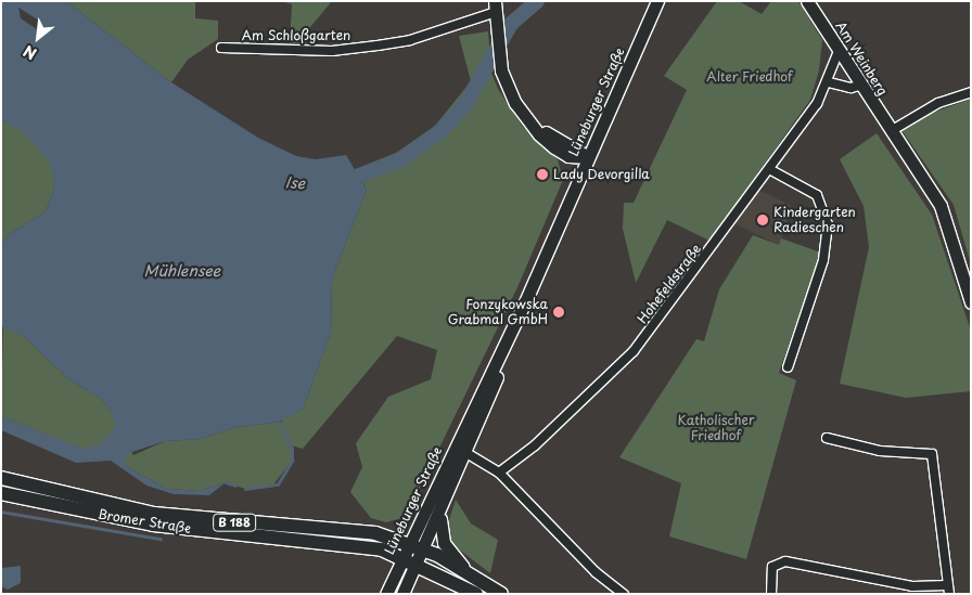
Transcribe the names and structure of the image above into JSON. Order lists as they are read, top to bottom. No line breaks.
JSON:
{"streets":{"main road":["Bromer Straße","B 188"],"street":["Am Schloßgarten","Am Weinberg","Lüneburger Straße","Hohefeldstraße"]},"crossings":[["Am Weinberg","Hohefeldstraße"],["Lüneburger Straße","Bromer Straße"],["Lüneburger Straße","B 188"],["Bromer Straße","B 188"]],"water":["Ise","Mühlensee"],"parks":["Alter Friedhof","Katholischer Friedhof"],"places":["Lady Devorgilla","Kindergarten Radieschen","Fonzykowska Grabmal GmbH"],"north":"bottom left"}
